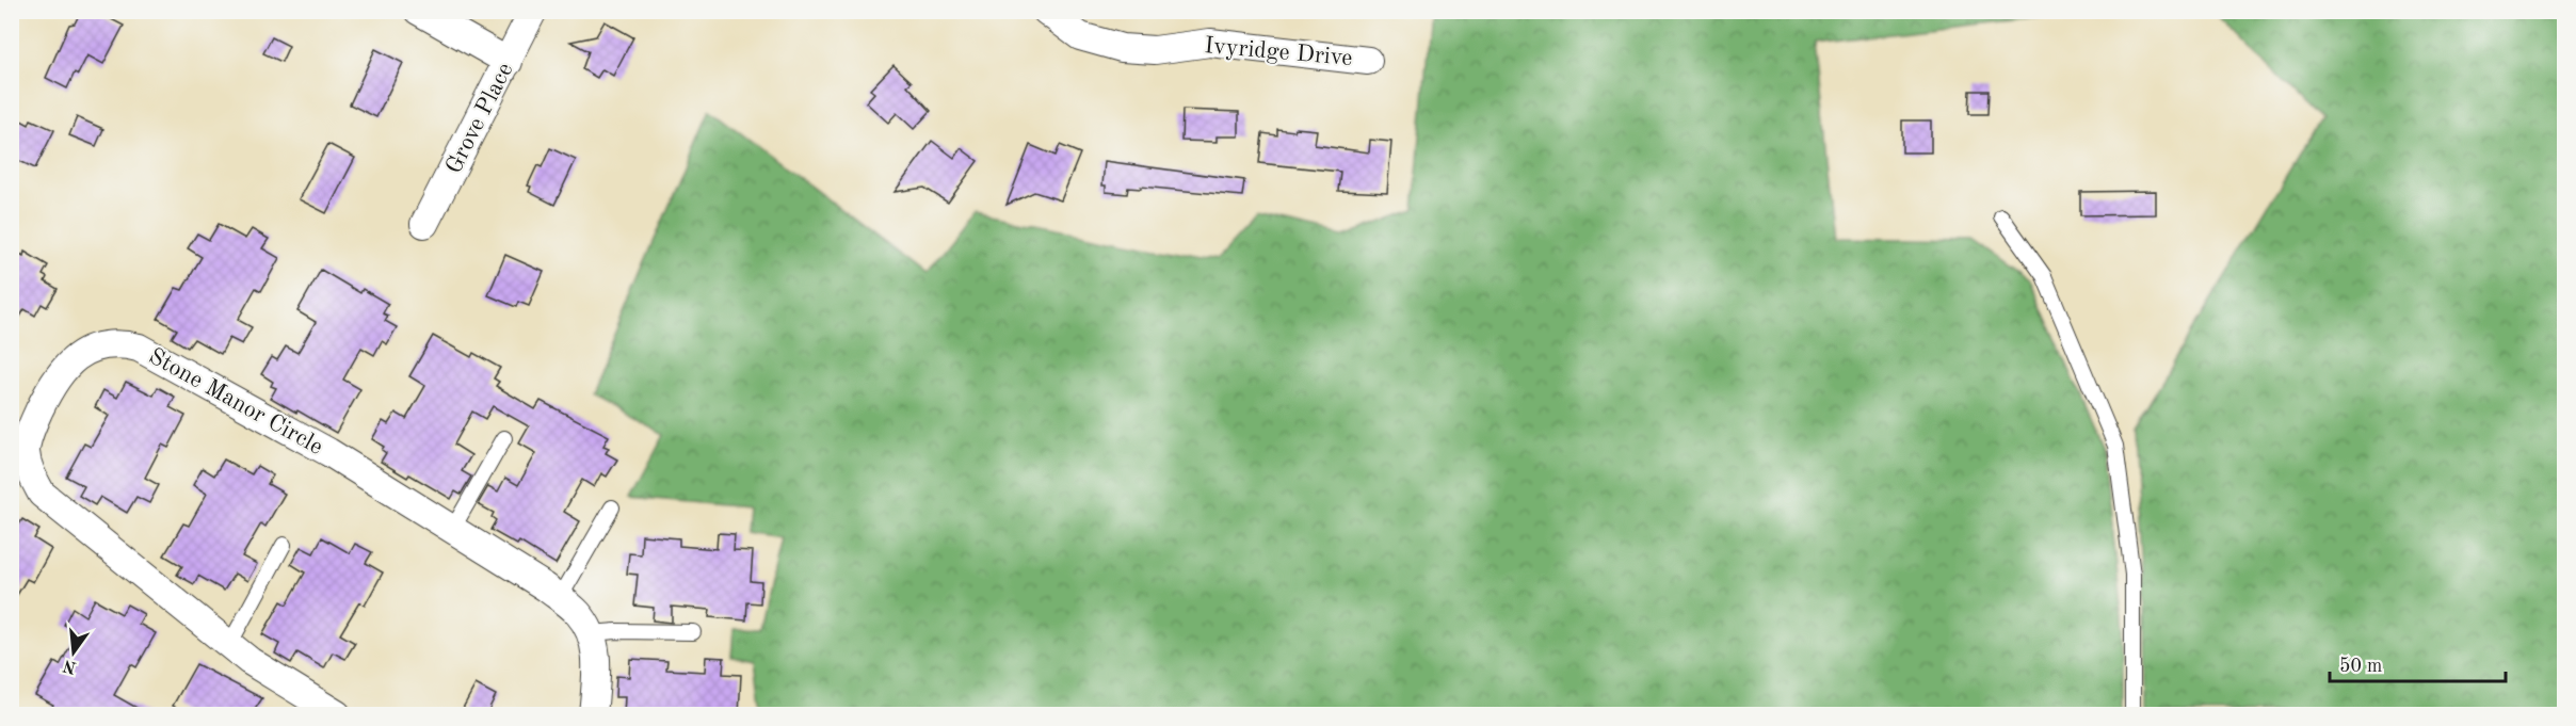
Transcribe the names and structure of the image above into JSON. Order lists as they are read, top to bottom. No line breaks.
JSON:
{"streets":{"street":["Ivyridge Drive","Grove Place","Stone Manor Circle"]},"scale_bar":"50 m","north":"bottom"}
